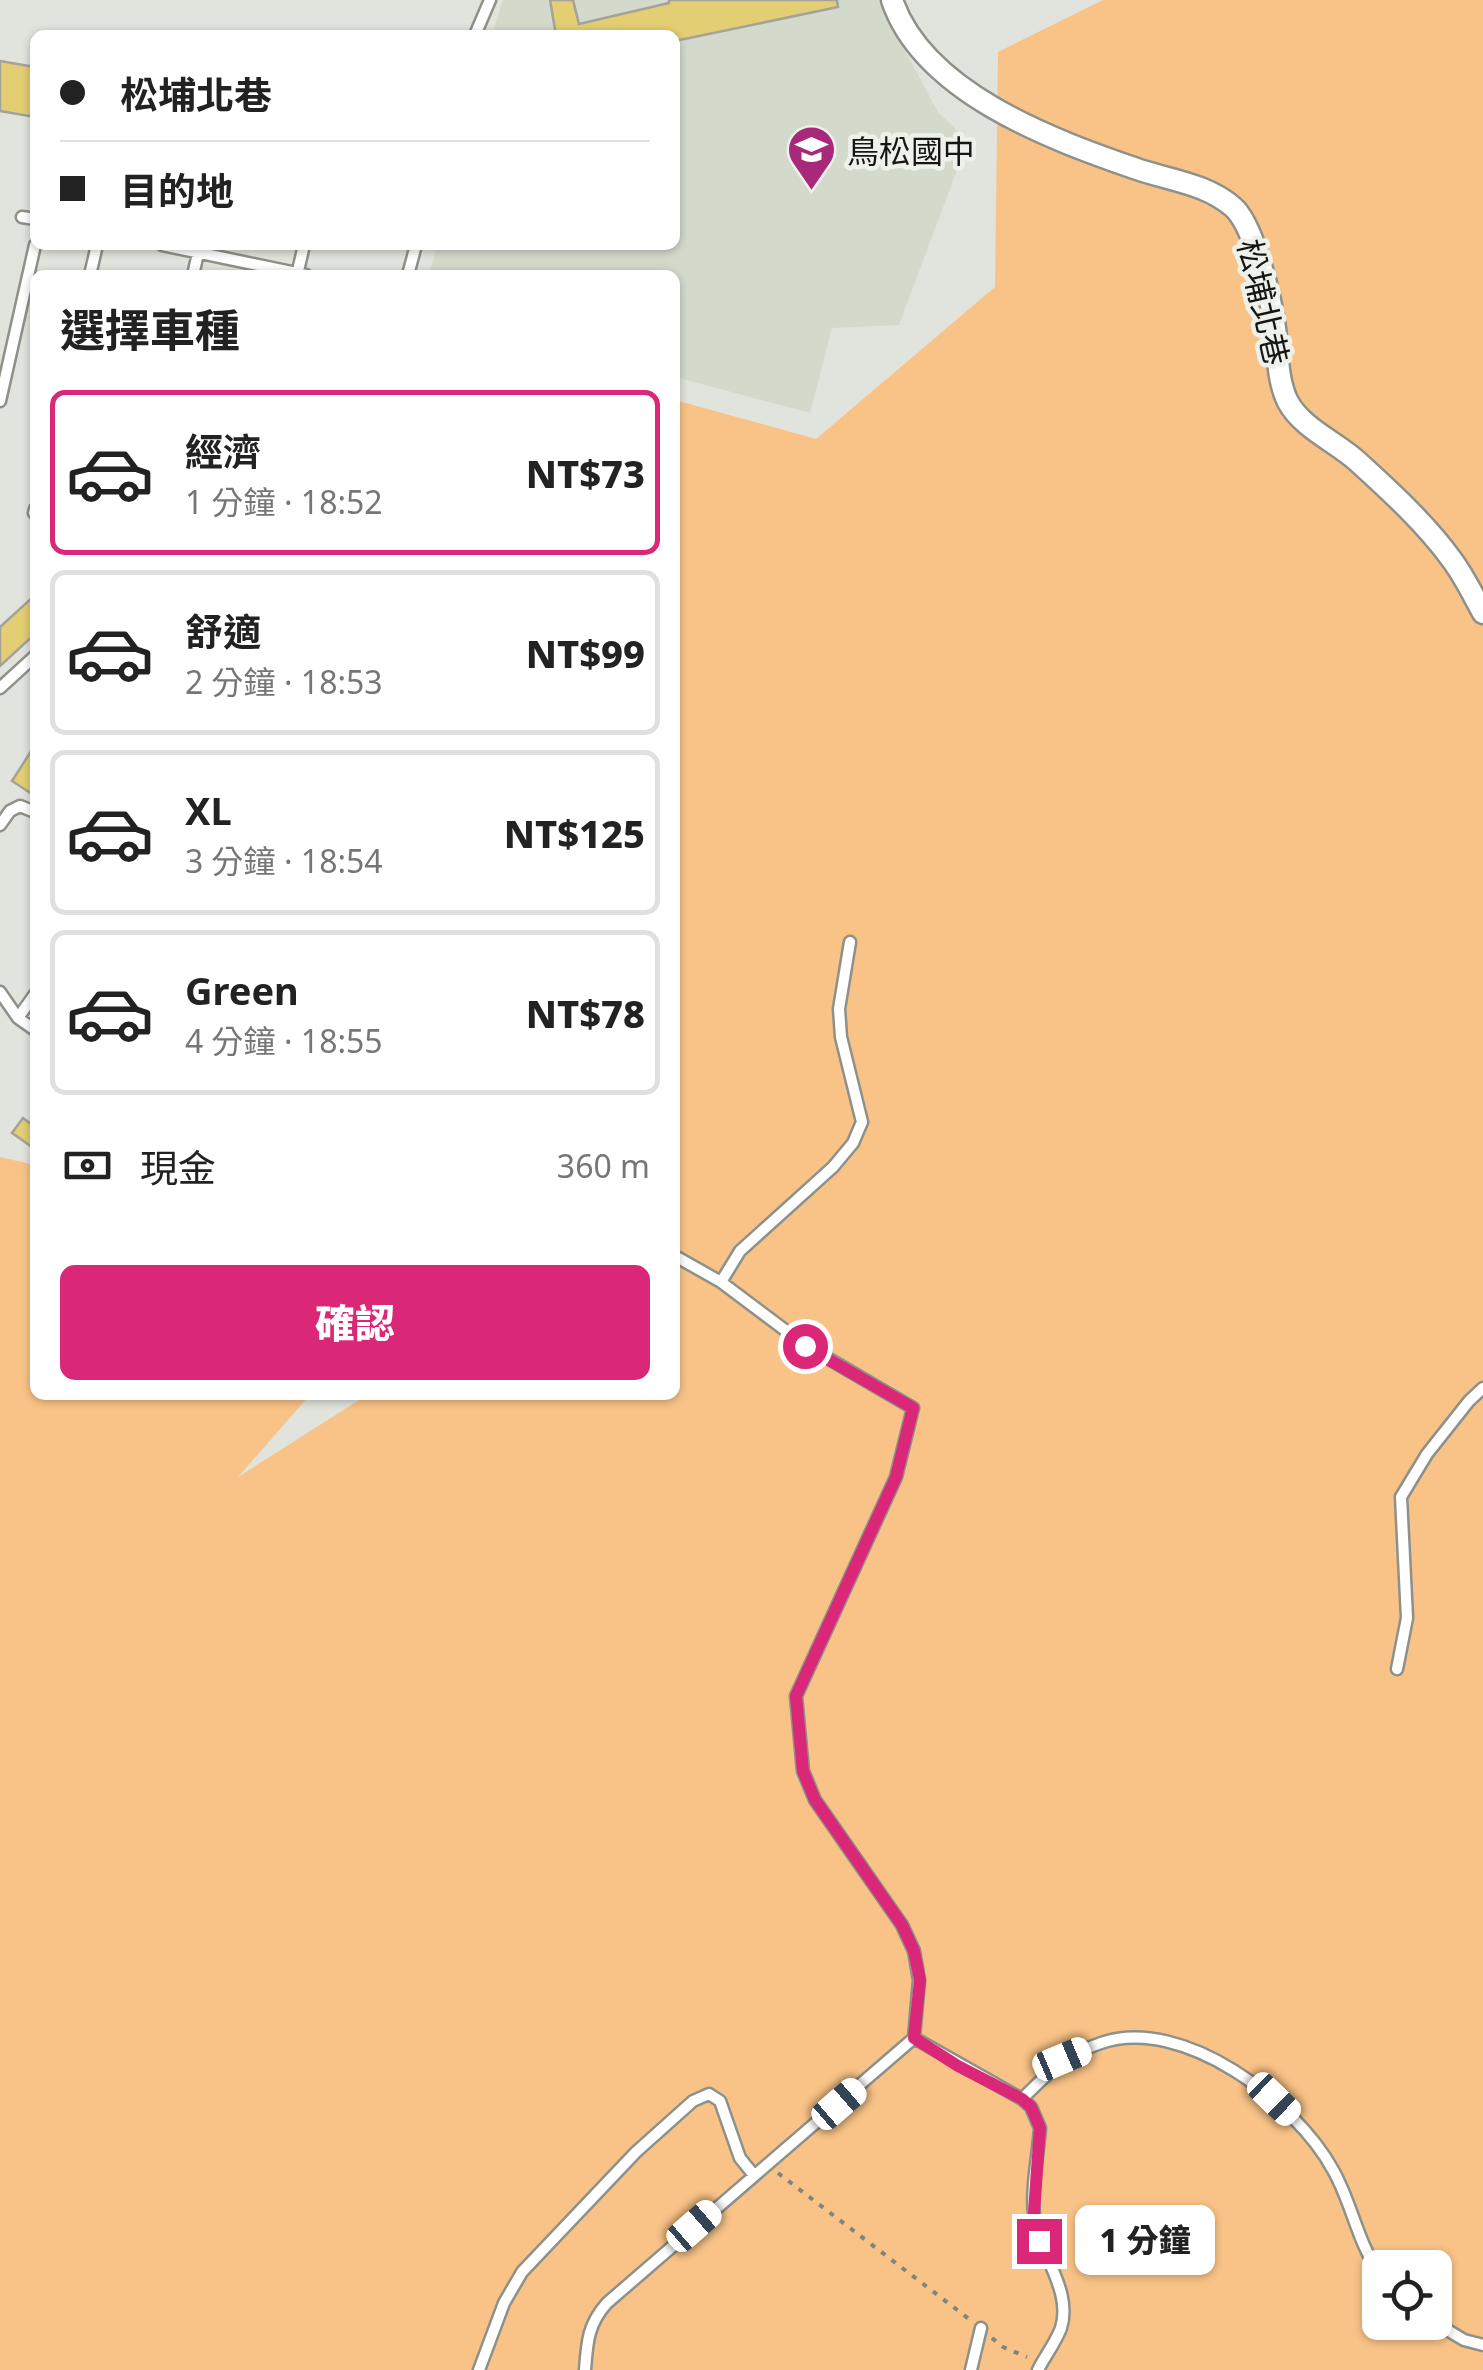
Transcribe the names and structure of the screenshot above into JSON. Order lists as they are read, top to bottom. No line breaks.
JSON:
{"streets":{"street":["松埔北巷"]},"places":{"school or university":["鳥松國中"]},"page":{"banner":["松埔北巷","目的地"],"heading":"選擇車種","list":[{"name":"經濟","note":"1 分鐘 · 18:52","value":"NT$73"},{"name":"舒適","note":"2 分鐘 · 18:53","value":"NT$99"},{"name":"XL","note":"3 分鐘 · 18:54","value":"NT$125"},{"name":"Green","note":"4 分鐘 · 18:55","value":"NT$78"}],"pay":["現金","360 m"],"buttons":"確認","bubble":"1 分鐘"}}
